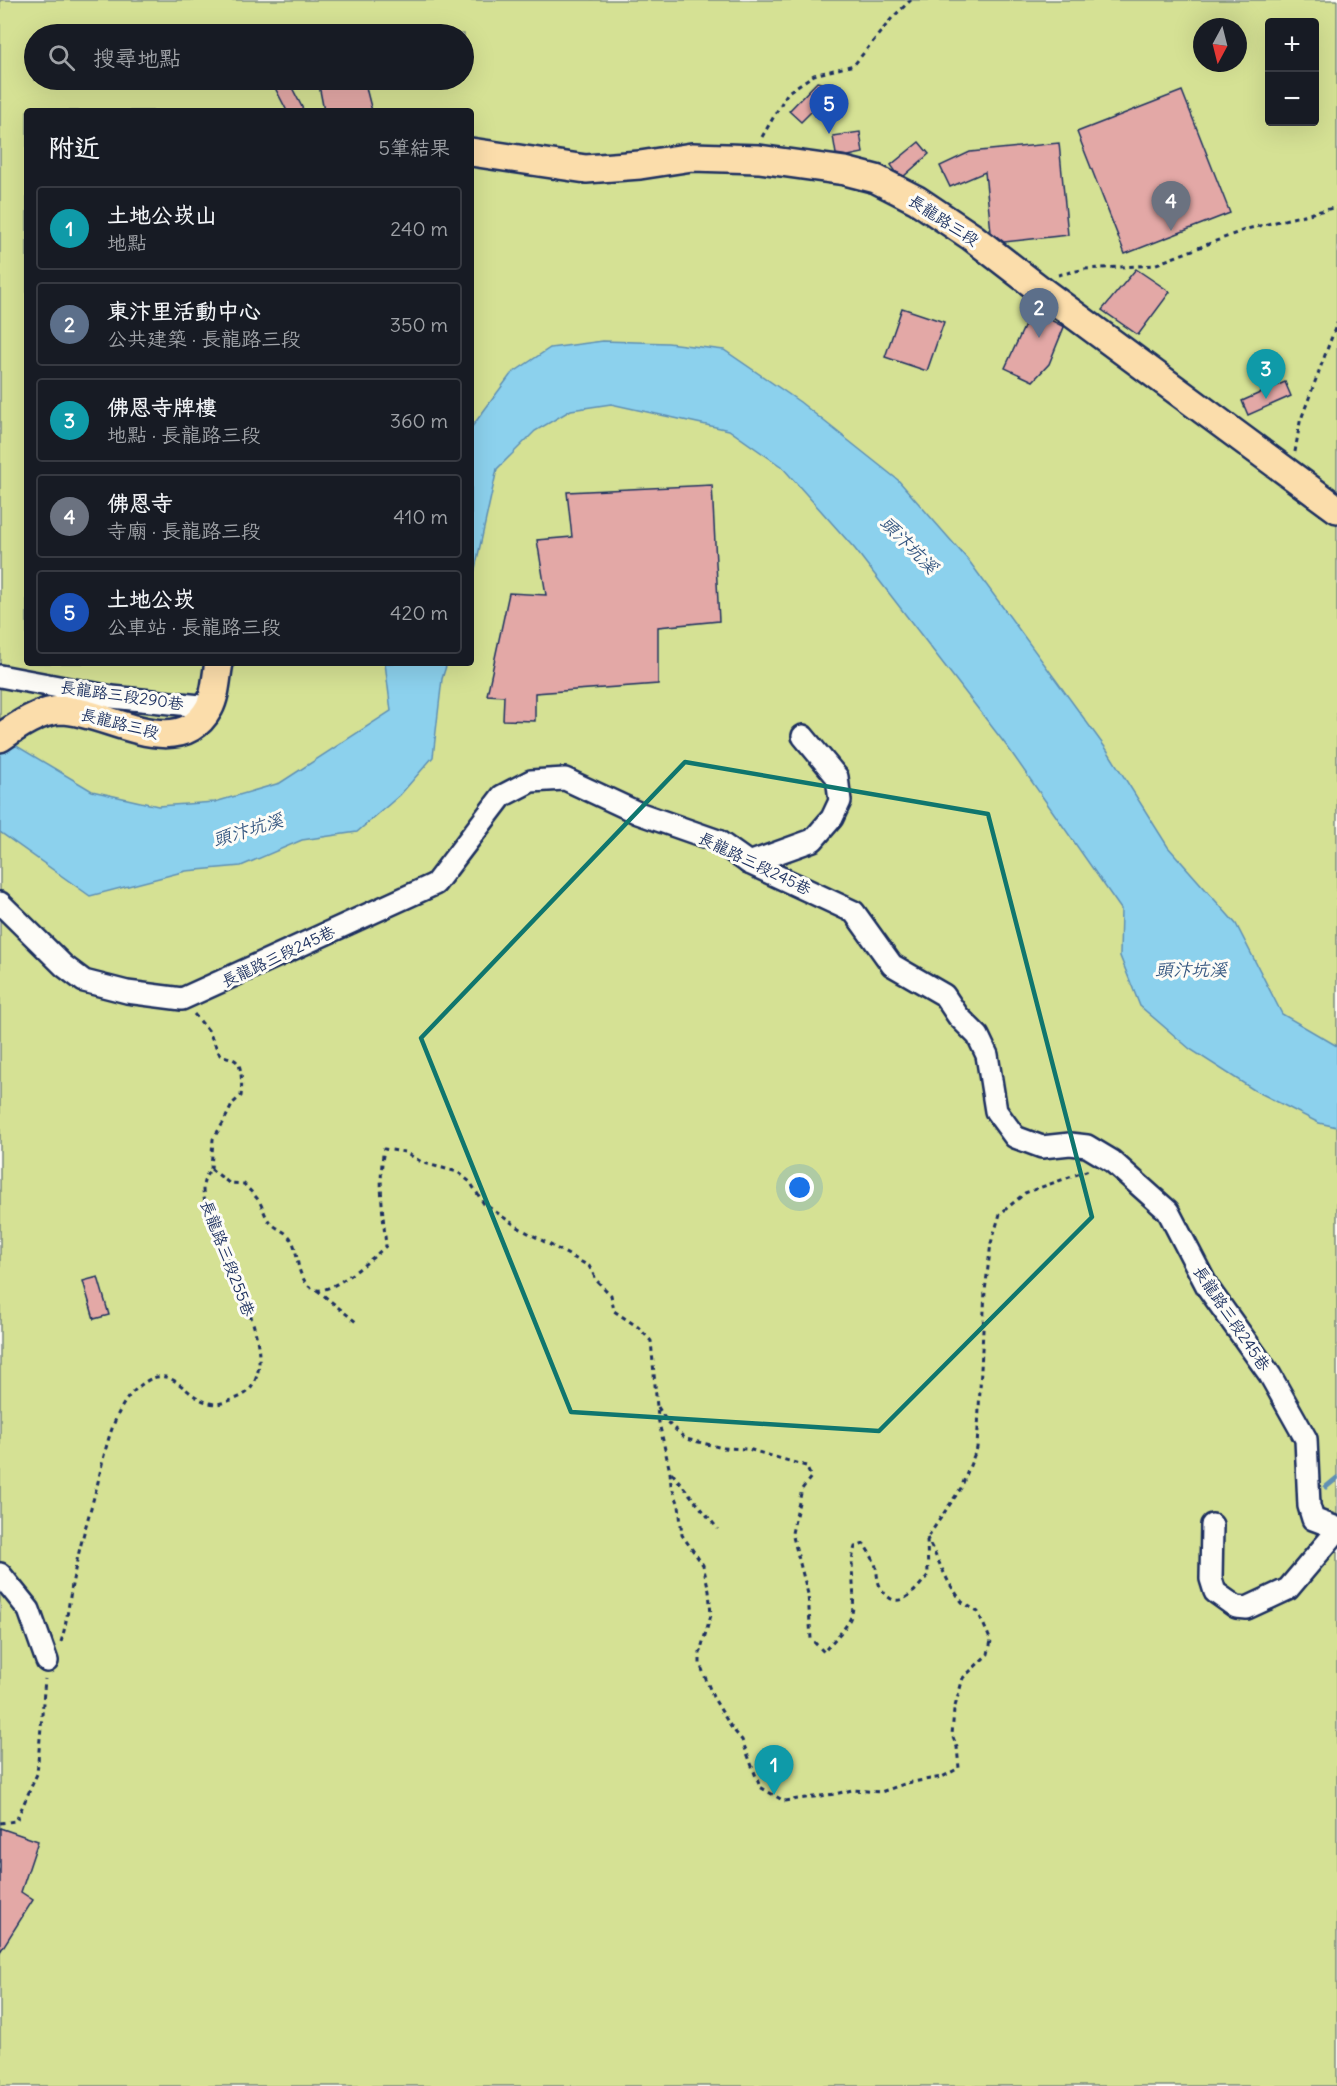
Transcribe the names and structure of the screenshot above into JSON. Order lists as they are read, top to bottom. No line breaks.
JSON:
{"streets":{"main road":["長龍路三段"],"lane":["長龍路三段290巷","長龍路三段245巷"],"path":["長龍路三段255巷"]},"crossings":[["長龍路三段","長龍路三段290巷"]],"water":["頭汴坑溪"],"north":"bottom","page":{"map_buttons":["+","−"],"search":"搜尋地點","pins":["5","4","2","3","1"],"heading":["附近","5筆結果"],"list":[{"mark":"1","name":"土地公崁山","note":"地點","value":"240 m"},{"mark":"2","name":"東汴里活動中心","note":"公共建築 · 長龍路三段","value":"350 m"},{"mark":"3","name":"佛恩寺牌樓","note":"地點 · 長龍路三段","value":"360 m"},{"mark":"4","name":"佛恩寺","note":"寺廟 · 長龍路三段","value":"410 m"},{"mark":"5","name":"土地公崁","note":"公車站 · 長龍路三段","value":"420 m"}]}}
